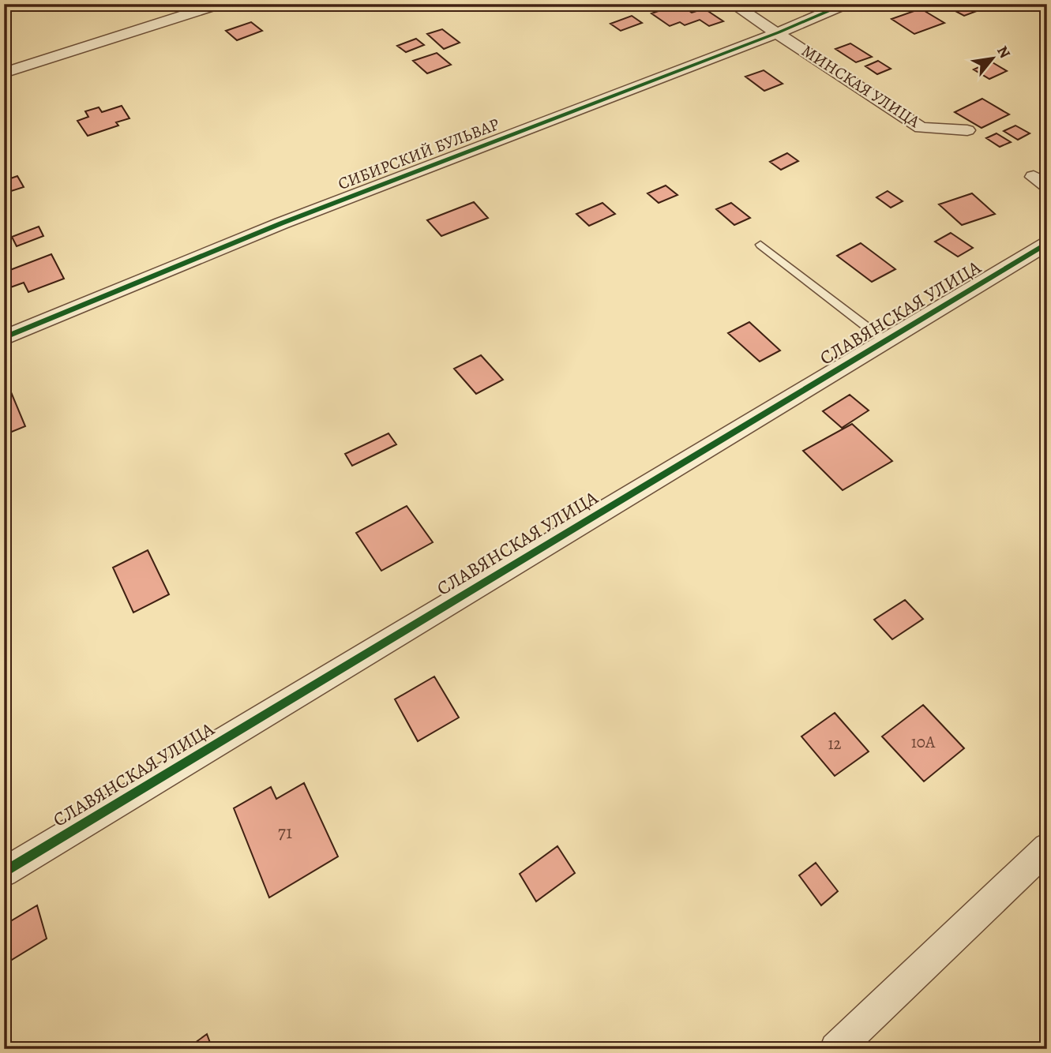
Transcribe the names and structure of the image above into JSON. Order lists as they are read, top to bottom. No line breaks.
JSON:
{"streets":{"street":["МИНСКАЯ УЛИЦА","СИБИРСКИЙ БУЛЬВАР","СЛАВЯНСКАЯ УЛИЦА"]},"crossings":[["МИНСКАЯ УЛИЦА","СИБИРСКИЙ БУЛЬВАР"]],"house_numbers":["10А","12","71"],"north":"top right"}
